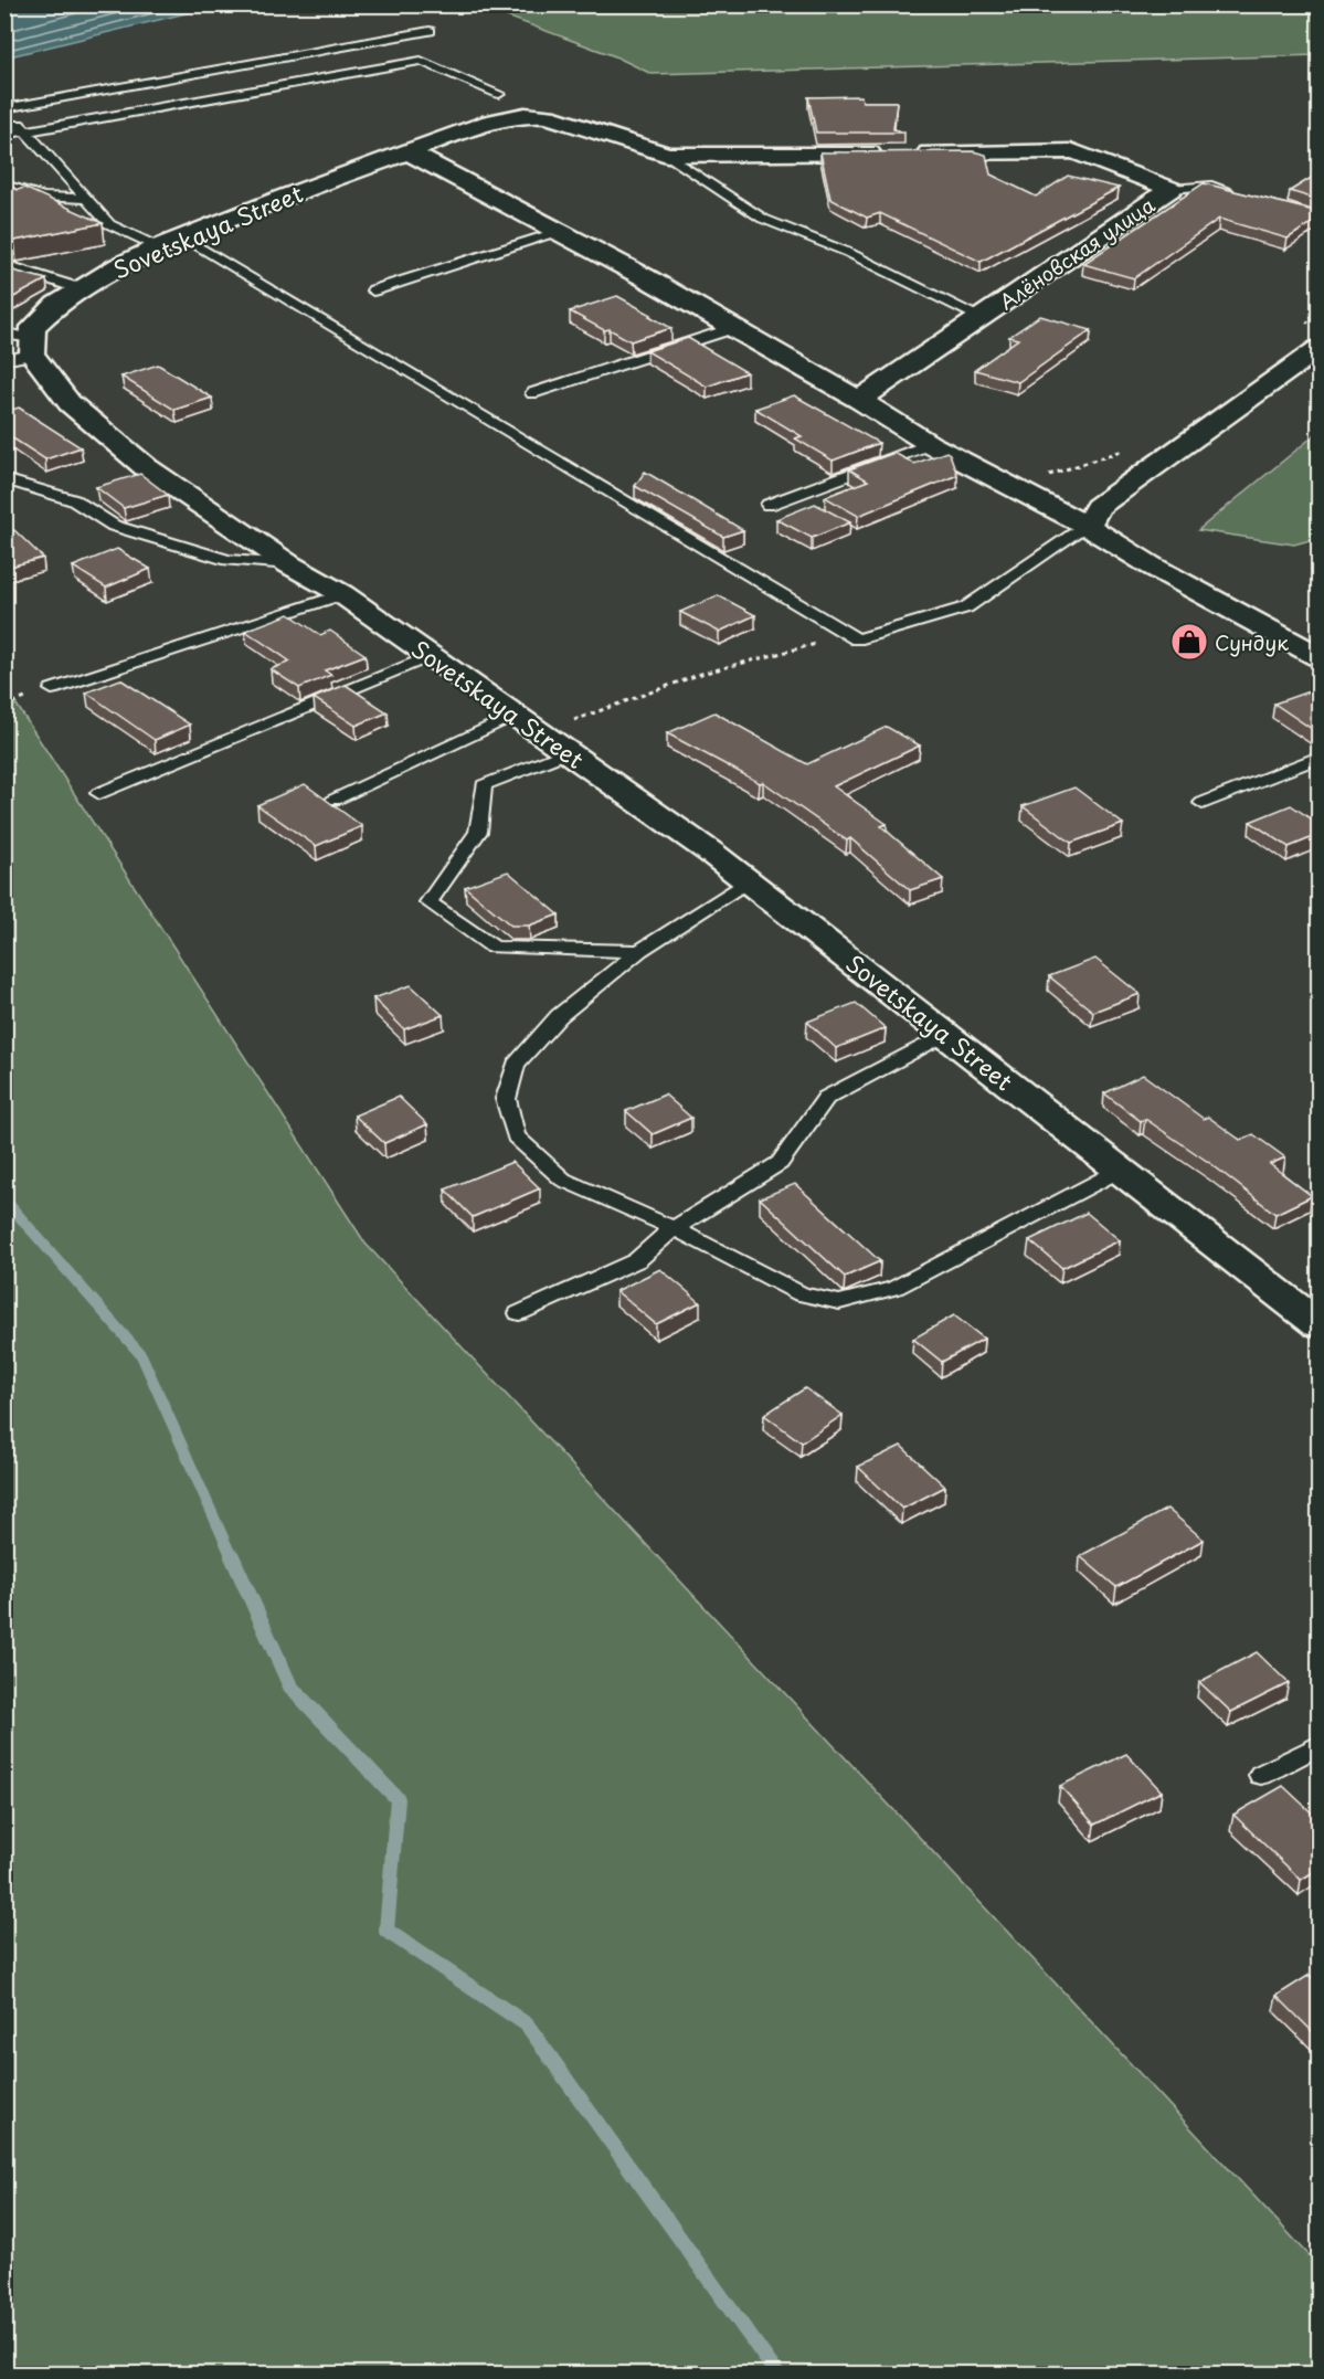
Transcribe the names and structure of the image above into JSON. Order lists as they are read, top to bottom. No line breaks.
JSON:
{"streets":{"street":["Sovetskaya Street","Алёновская улица"]},"crossings":[["Sovetskaya Street","Алёновская улица"]],"places":{"shop":["Сундук"]}}
